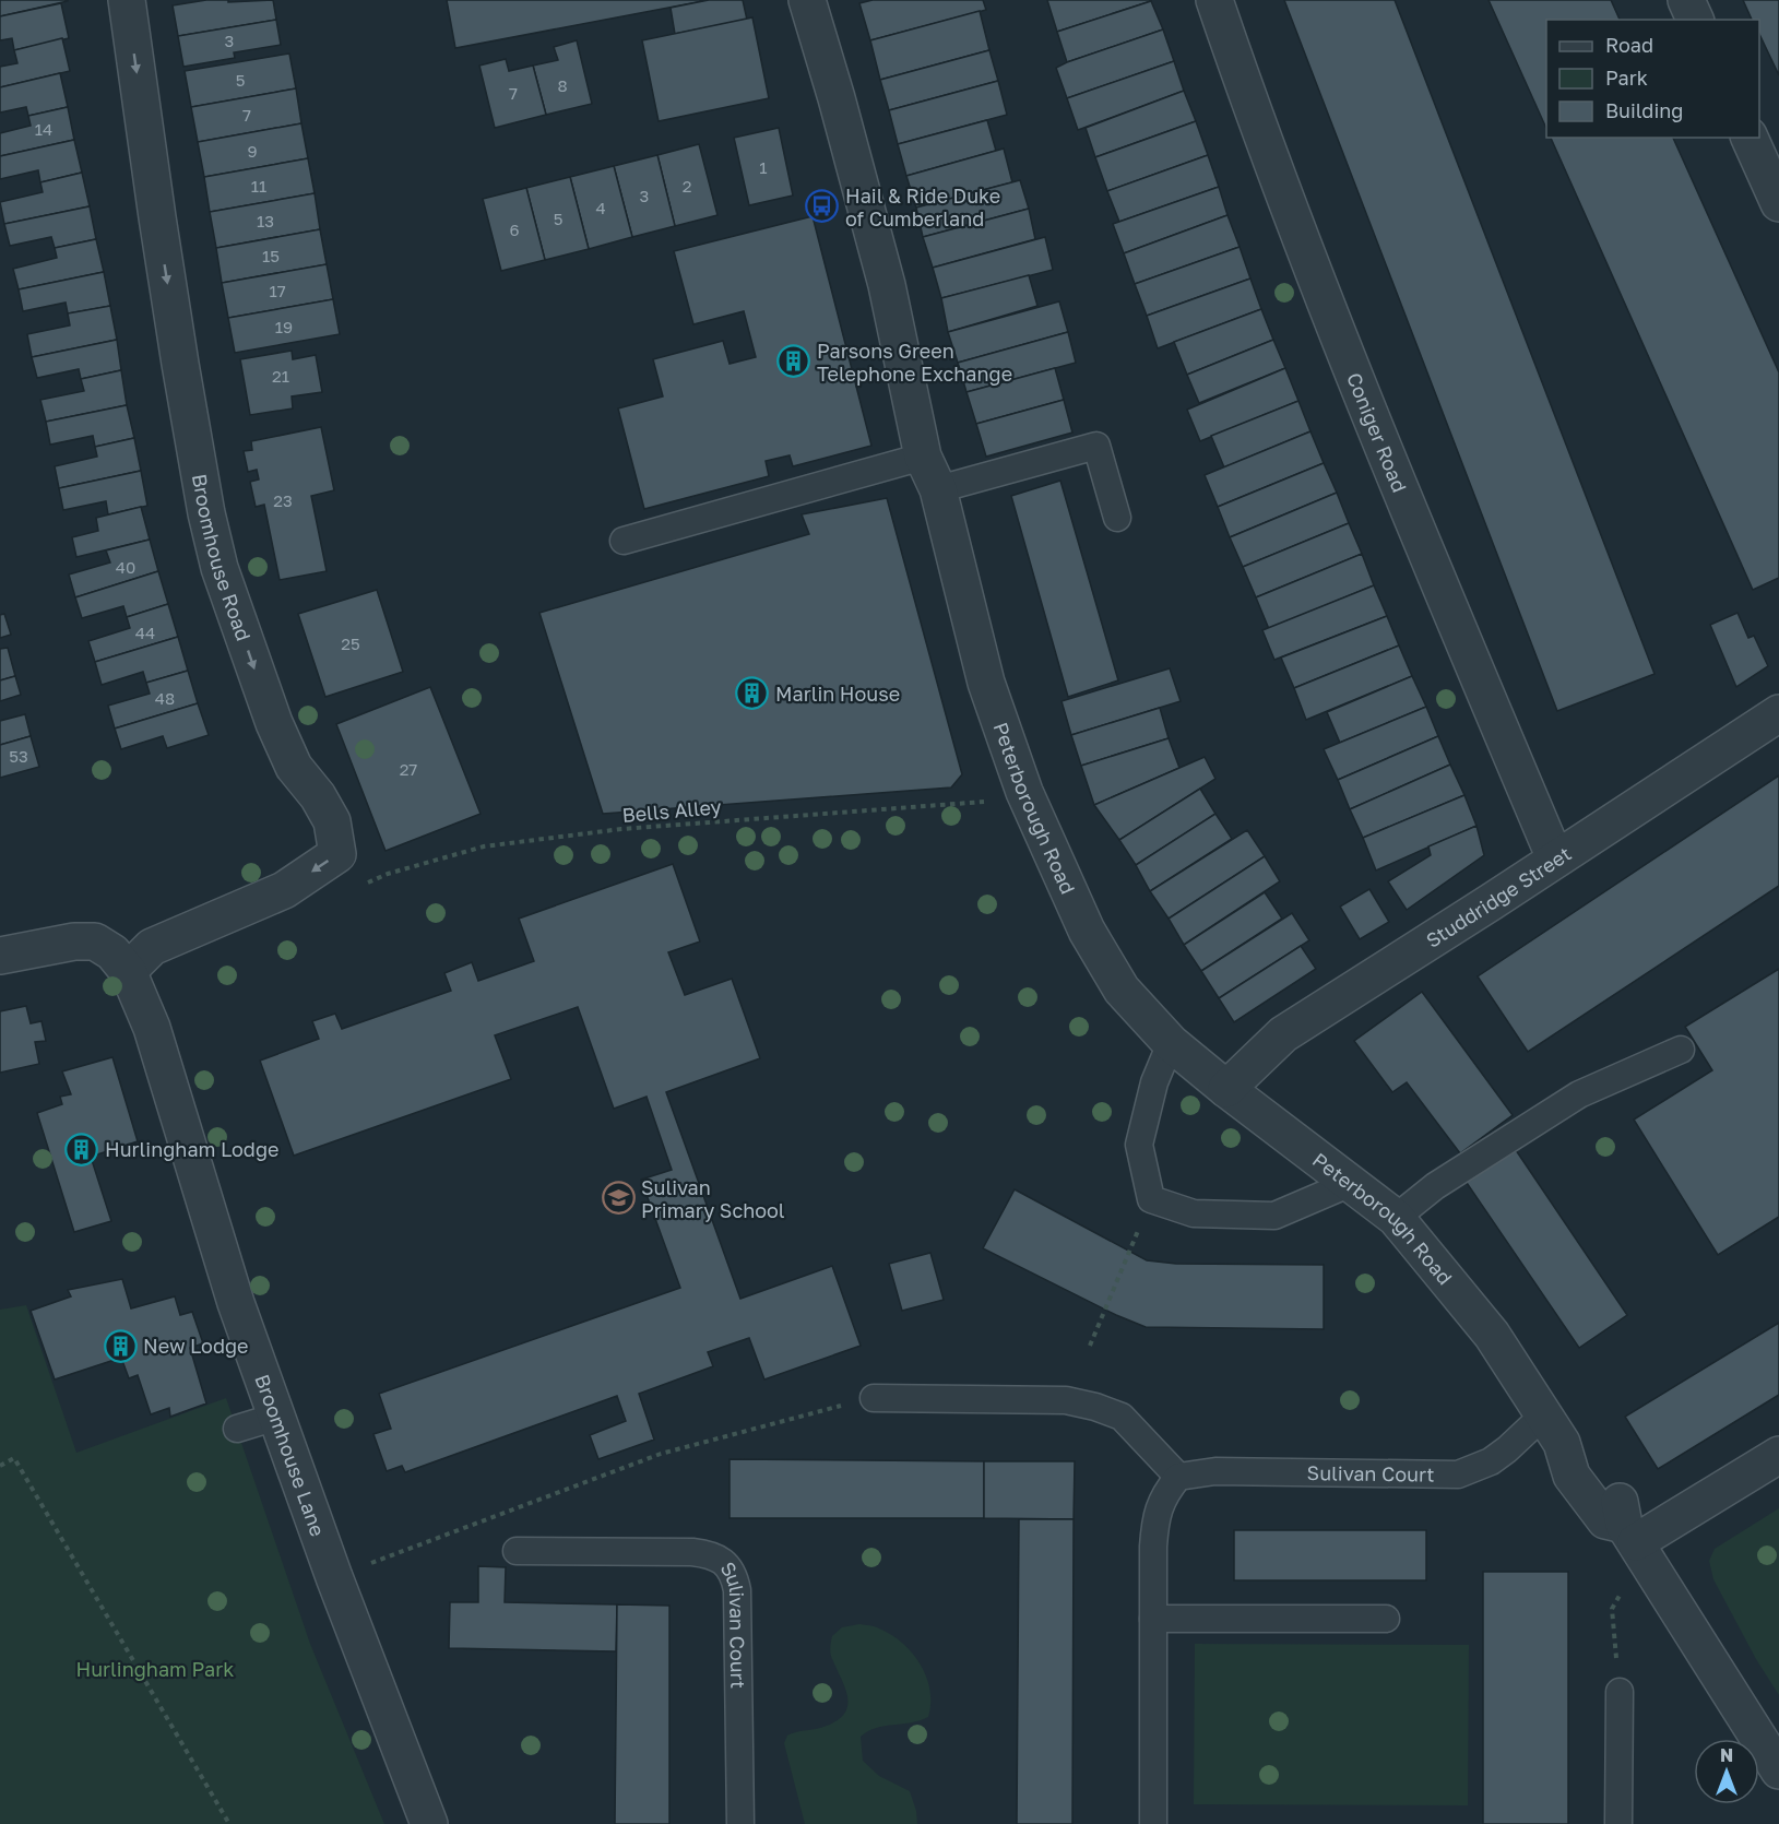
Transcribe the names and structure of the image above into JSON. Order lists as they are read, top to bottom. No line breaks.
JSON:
{"streets":{"street":["Coniger Road","Broomhouse Road","Peterborough Road","Studdridge Street","Broomhouse Lane"],"lane":["Sulivan Court"],"path":["Bells Alley"]},"crossings":[["Coniger Road","Studdridge Street"],["Broomhouse Road","Broomhouse Lane"],["Peterborough Road","Studdridge Street"],["Peterborough Road","Sulivan Court"]],"one_way":["Broomhouse Road"],"parks":["Hurlingham Park"],"places":{"bus stop":["Hail & Ride Duke of Cumberland"],"building":["Parsons Green Telephone Exchange","Marlin House","Hurlingham Lodge","New Lodge"],"school or university":["Sulivan Primary School"]},"house_numbers":["3","5","8","7","7","14","9","1","11","2","3","4","5","13","6","15","17","19","21","23","40","44","25","48","53","27"],"legend":["Road","Park","Building"],"north":"top"}
